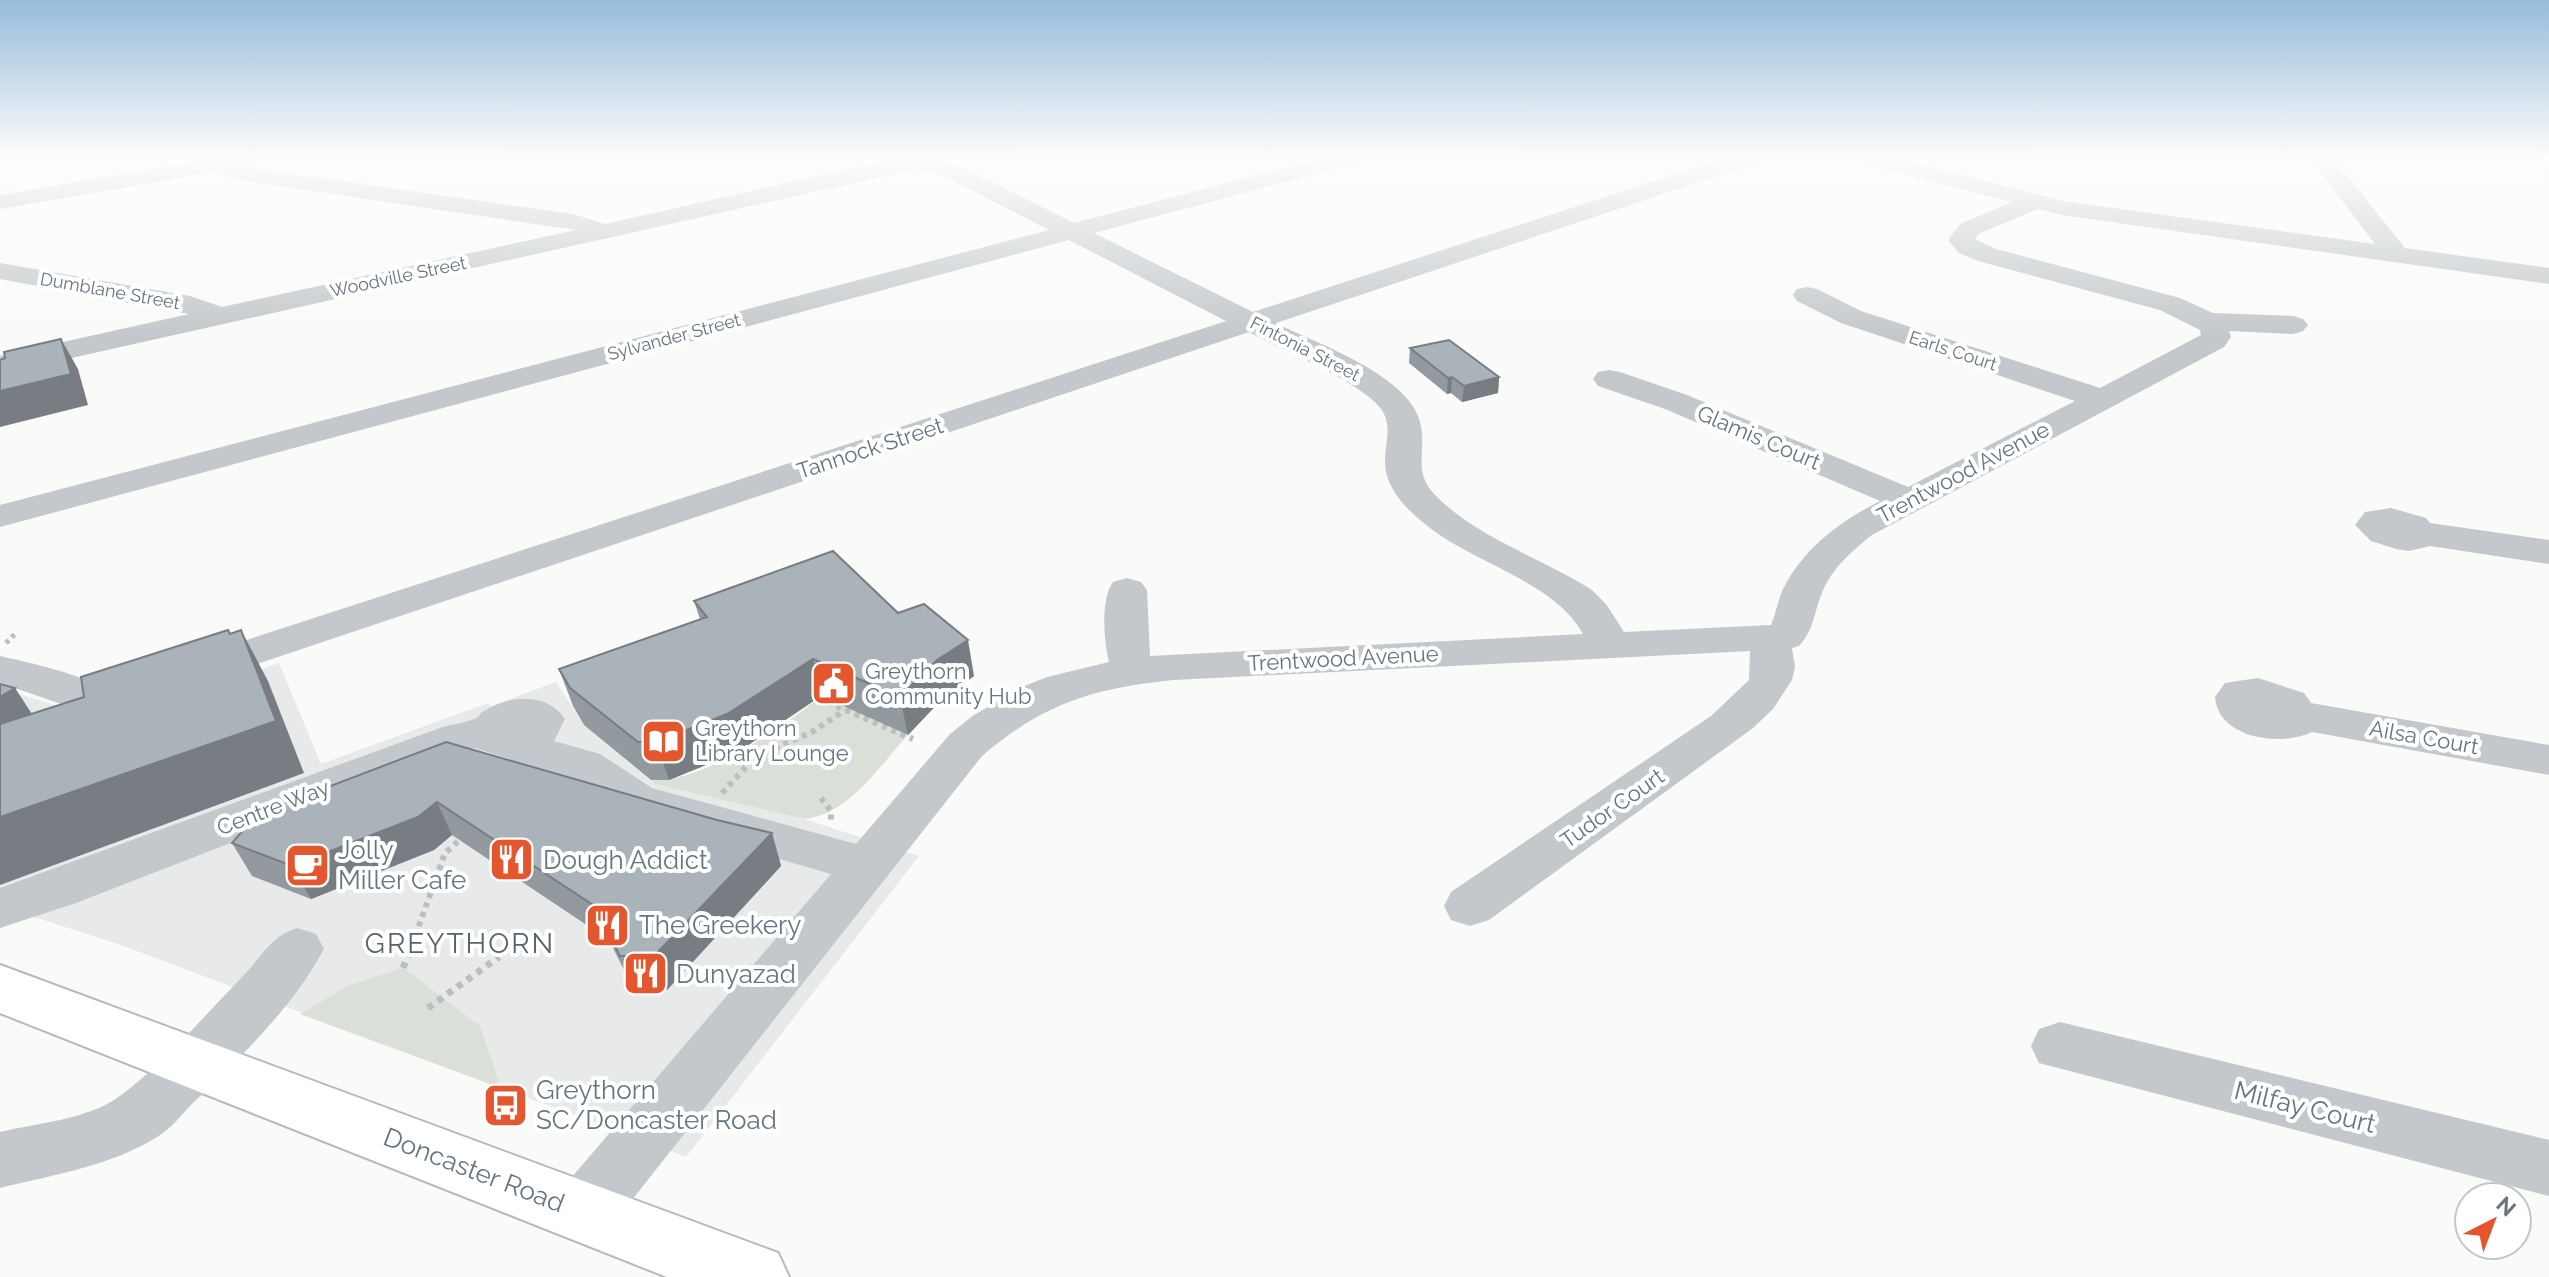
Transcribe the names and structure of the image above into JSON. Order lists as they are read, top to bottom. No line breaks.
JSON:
{"streets":{"main road":["Doncaster Road"],"street":["Woodville Street","Dumblane Street","Sylvander Street","Fintonia Street","Earls Court","Glamis Court","Tannock Street","Trentwood Avenue","Ailsa Court","Centre Way","Tudor Court","Milfay Court"]},"crossings":[["Woodville Street","Dumblane Street"],["Sylvander Street","Fintonia Street"],["Fintonia Street","Tannock Street"],["Fintonia Street","Trentwood Avenue"],["Earls Court","Trentwood Avenue"],["Glamis Court","Trentwood Avenue"],["Trentwood Avenue","Centre Way"],["Trentwood Avenue","Tudor Court"],["Trentwood Avenue","Doncaster Road"]],"districts":["GREYTHORN"],"places":{"public building":["Greythorn Community Hub"],"library":["Greythorn Library Lounge"],"restaurant":["Dough Addict","The Greekery","Dunyazad"],"cafe":["Jolly Miller Cafe"],"bus stop":["Greythorn SC/Doncaster Road"]},"north":"top right"}
